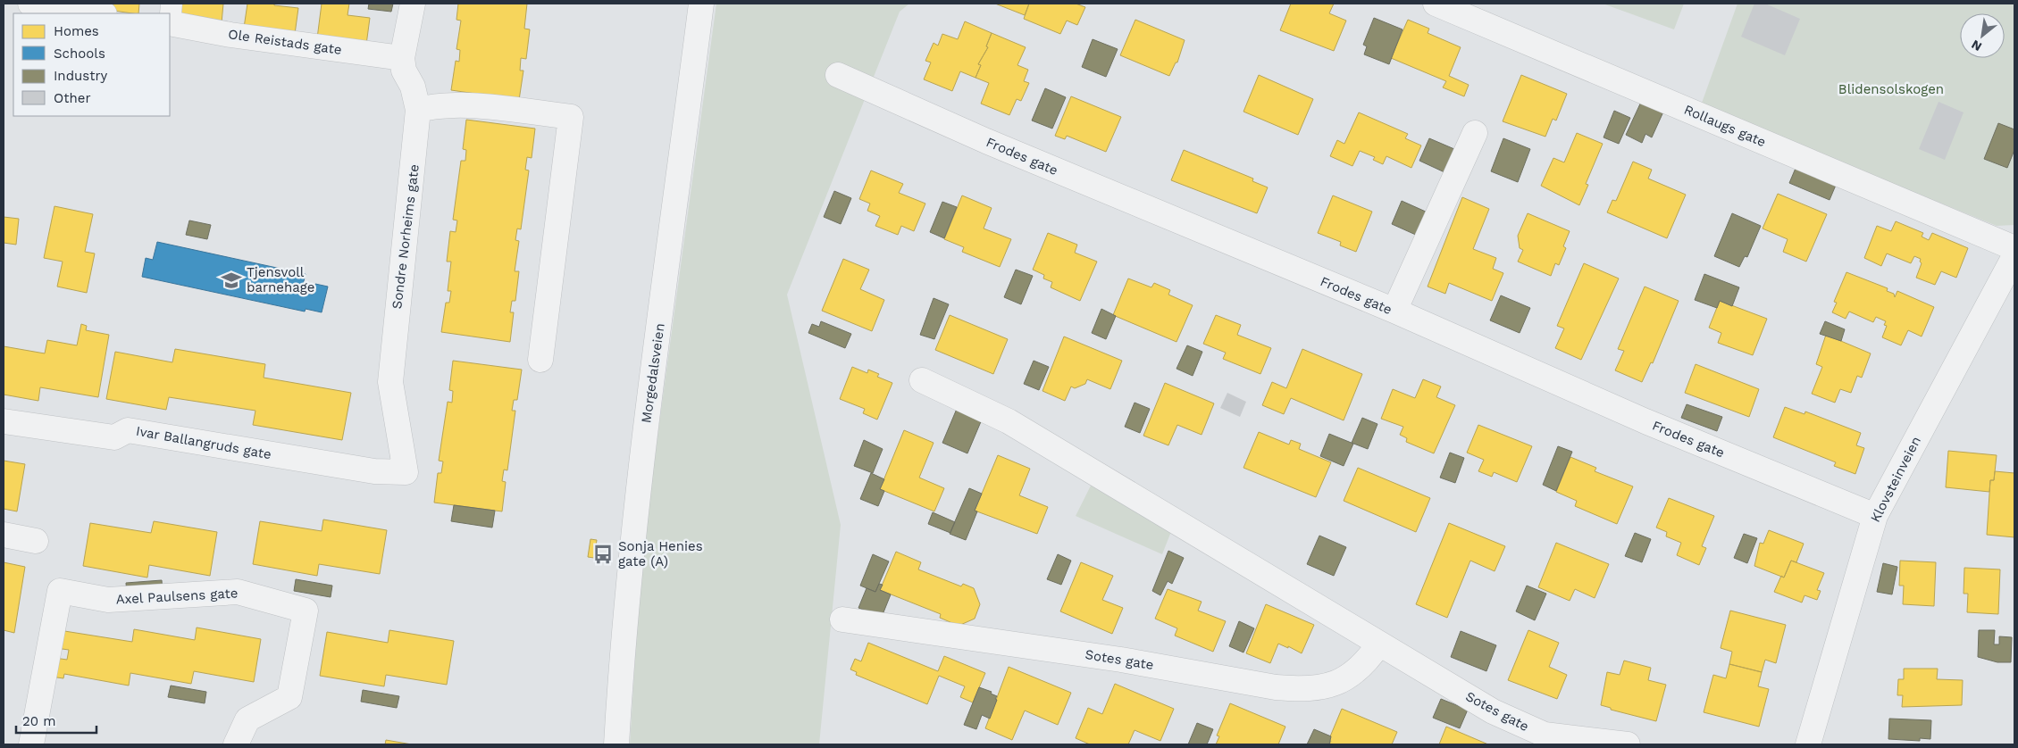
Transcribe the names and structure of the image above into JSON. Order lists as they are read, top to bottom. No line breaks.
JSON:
{"streets":{"street":["Ole Reistads gate","Rollaugs gate","Frodes gate","Sondre Norheims gate","Morgedalsveien","Ivar Ballangruds gate","Klovsteinveien","Axel Paulsens gate","Sotes gate"]},"crossings":[["Ole Reistads gate","Sondre Norheims gate"],["Frodes gate","Klovsteinveien"],["Sondre Norheims gate","Ivar Ballangruds gate"]],"parks":["Blidensolskogen"],"places":{"school or university":["Tjensvoll barnehage"],"bus stop":["Sonja Henies gate (A)"]},"legend":["Homes","Schools","Industry","Other"],"scale_bar":"20 m","north":"bottom left"}
